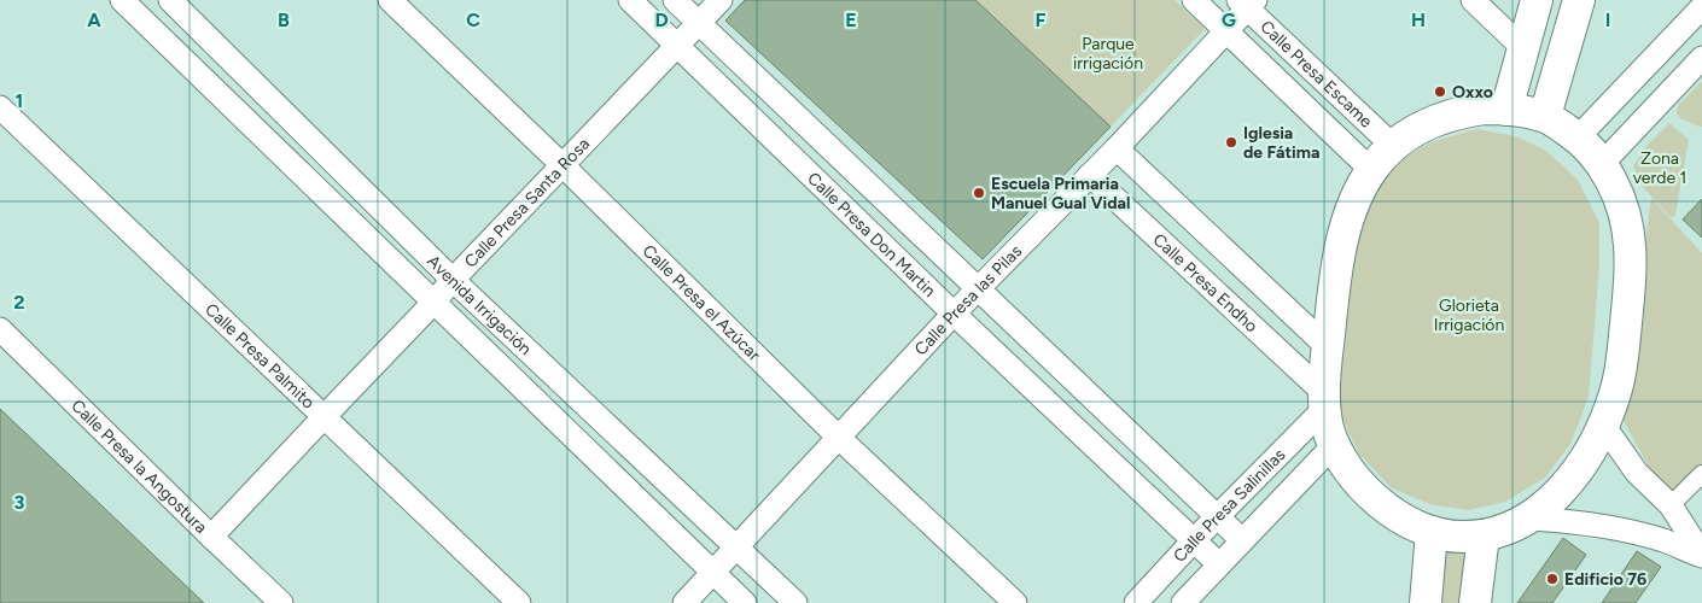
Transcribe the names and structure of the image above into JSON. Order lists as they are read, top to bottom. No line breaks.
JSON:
{"streets":{"street":["Calle Presa Escame","Calle Presa Santa Rosa","Calle Presa Don Martin","Calle Presa Endho","Calle Presa las Pilas","Calle Presa el Azúcar","Avenida Irrigación","Calle Presa Palmito","Calle Presa la Angostura","Calle Presa Salinillas"]},"crossings":[["Calle Presa Escame","Calle Presa las Pilas"],["Calle Presa Santa Rosa","Calle Presa Don Martin"],["Calle Presa Santa Rosa","Calle Presa el Azúcar"],["Calle Presa Santa Rosa","Avenida Irrigación"],["Calle Presa Santa Rosa","Calle Presa Palmito"],["Calle Presa Santa Rosa","Calle Presa la Angostura"],["Calle Presa Don Martin","Calle Presa las Pilas"],["Calle Presa Don Martin","Calle Presa Salinillas"],["Calle Presa Endho","Calle Presa las Pilas"],["Calle Presa Endho","Calle Presa Salinillas"],["Calle Presa las Pilas","Calle Presa el Azúcar"],["Calle Presa las Pilas","Avenida Irrigación"]],"parks":["Parque irrigación","Zona verde 1","Glorieta Irrigación"],"places":["Oxxo","Iglesia de Fátima","Escuela Primaria Manuel Gual Vidal","Edificio 76"],"grid":{"columns":["A","B","C","D","E","F","G","H","I"],"rows":["1","2","3"]}}
